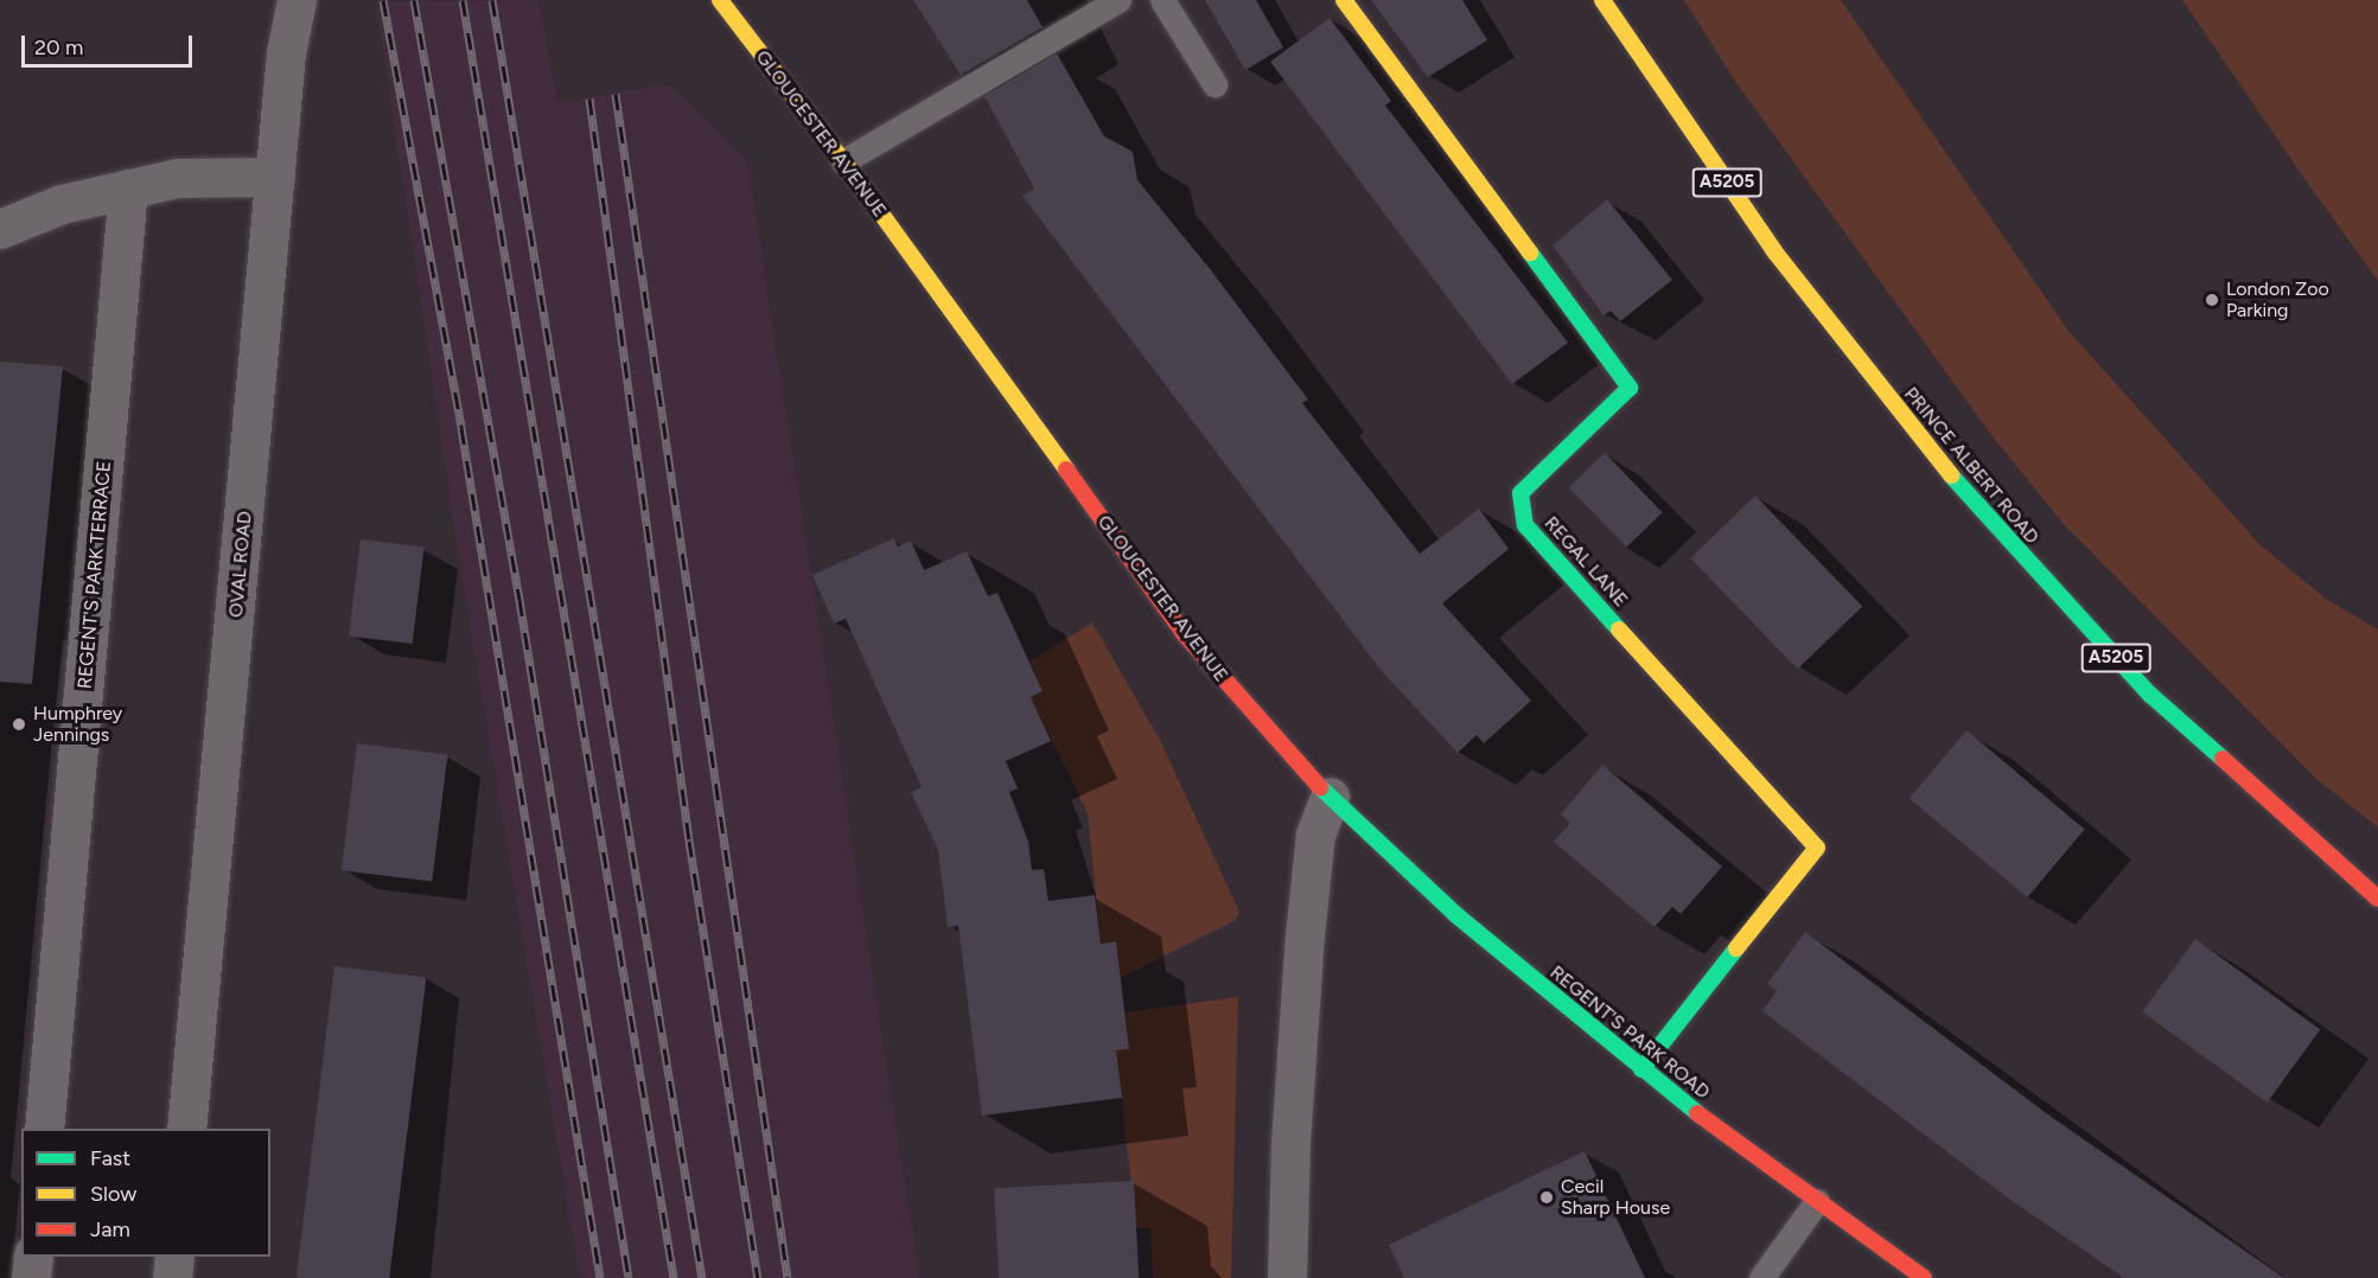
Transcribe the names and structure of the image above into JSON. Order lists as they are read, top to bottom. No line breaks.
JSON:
{"streets":{"street":["GLOUCESTER AVENUE","A5205","PRINCE ALBERT ROAD","REGAL LANE","OVAL ROAD","REGENT'S PARK TERRACE","REGENT'S PARK ROAD"]},"crossings":[["GLOUCESTER AVENUE","REGENT'S PARK ROAD"],["REGAL LANE","REGENT'S PARK ROAD"]],"places":["London Zoo Parking","Humphrey Jennings","Cecil Sharp House"],"legend":["Fast","Slow","Jam"],"scale_bar":"20 m"}
